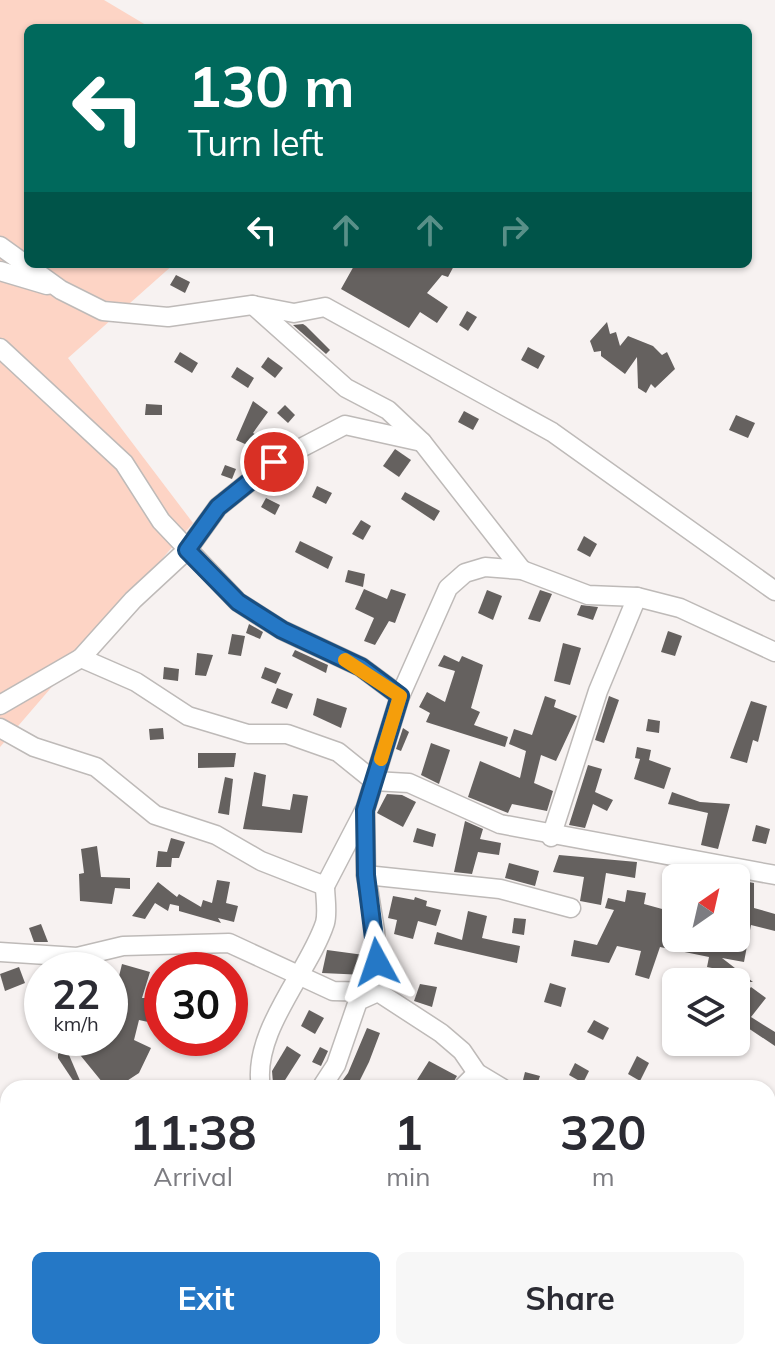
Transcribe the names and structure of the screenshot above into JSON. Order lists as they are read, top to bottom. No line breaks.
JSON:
{"north":"top right","page":{"turn":["130 m","Turn left"],"speed":"22 km/h","limit":"30","eta":["11:38","Arrival","1","min","320","m"],"buttons":["Exit","Share"]}}
